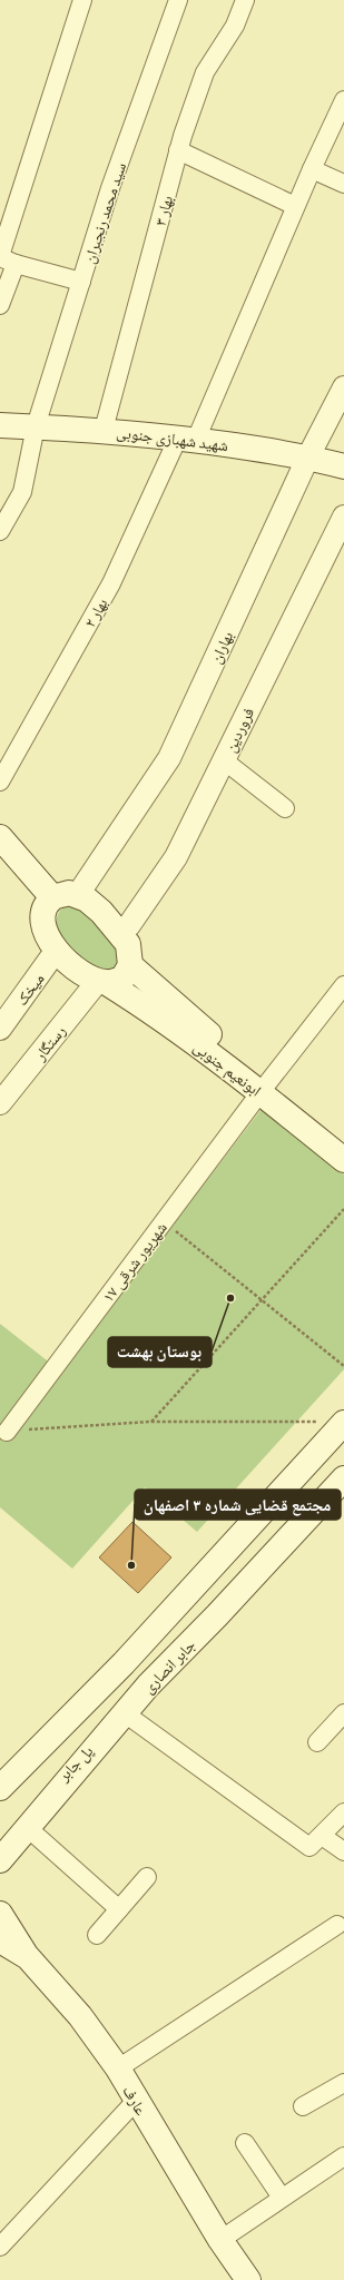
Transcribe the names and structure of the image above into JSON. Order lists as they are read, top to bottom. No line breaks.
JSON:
{"streets":{"main road":["شهید شهبازی جنوبی","ابونعیم جنوبی","جابر انصاری","پل جابر","عارف"],"street":["بهار ۳","سید محمد رنجبران","بهار ۲","بهاران","فروردین","میخک","رستگار","۱۷ شهریور شرقی"]},"crossings":[["بهار ۳","شهید شهبازی جنوبی"],["سید محمد رنجبران","شهید شهبازی جنوبی"],["شهید شهبازی جنوبی","بهار ۲"],["شهید شهبازی جنوبی","بهاران"],["بهاران","فروردین"],["بهاران","میخک"],["بهاران","رستگار"],["بهاران","ابونعیم جنوبی"],["فروردین","میخک"],["فروردین","رستگار"],["فروردین","ابونعیم جنوبی"],["میخک","رستگار"],["میخک","ابونعیم جنوبی"],["رستگار","ابونعیم جنوبی"],["ابونعیم جنوبی","۱۷ شهریور شرقی"],["جابر انصاری","پل جابر"]],"places":["بوستان بهشت","مجتمع قضایی شماره ۳ اصفهان"]}
